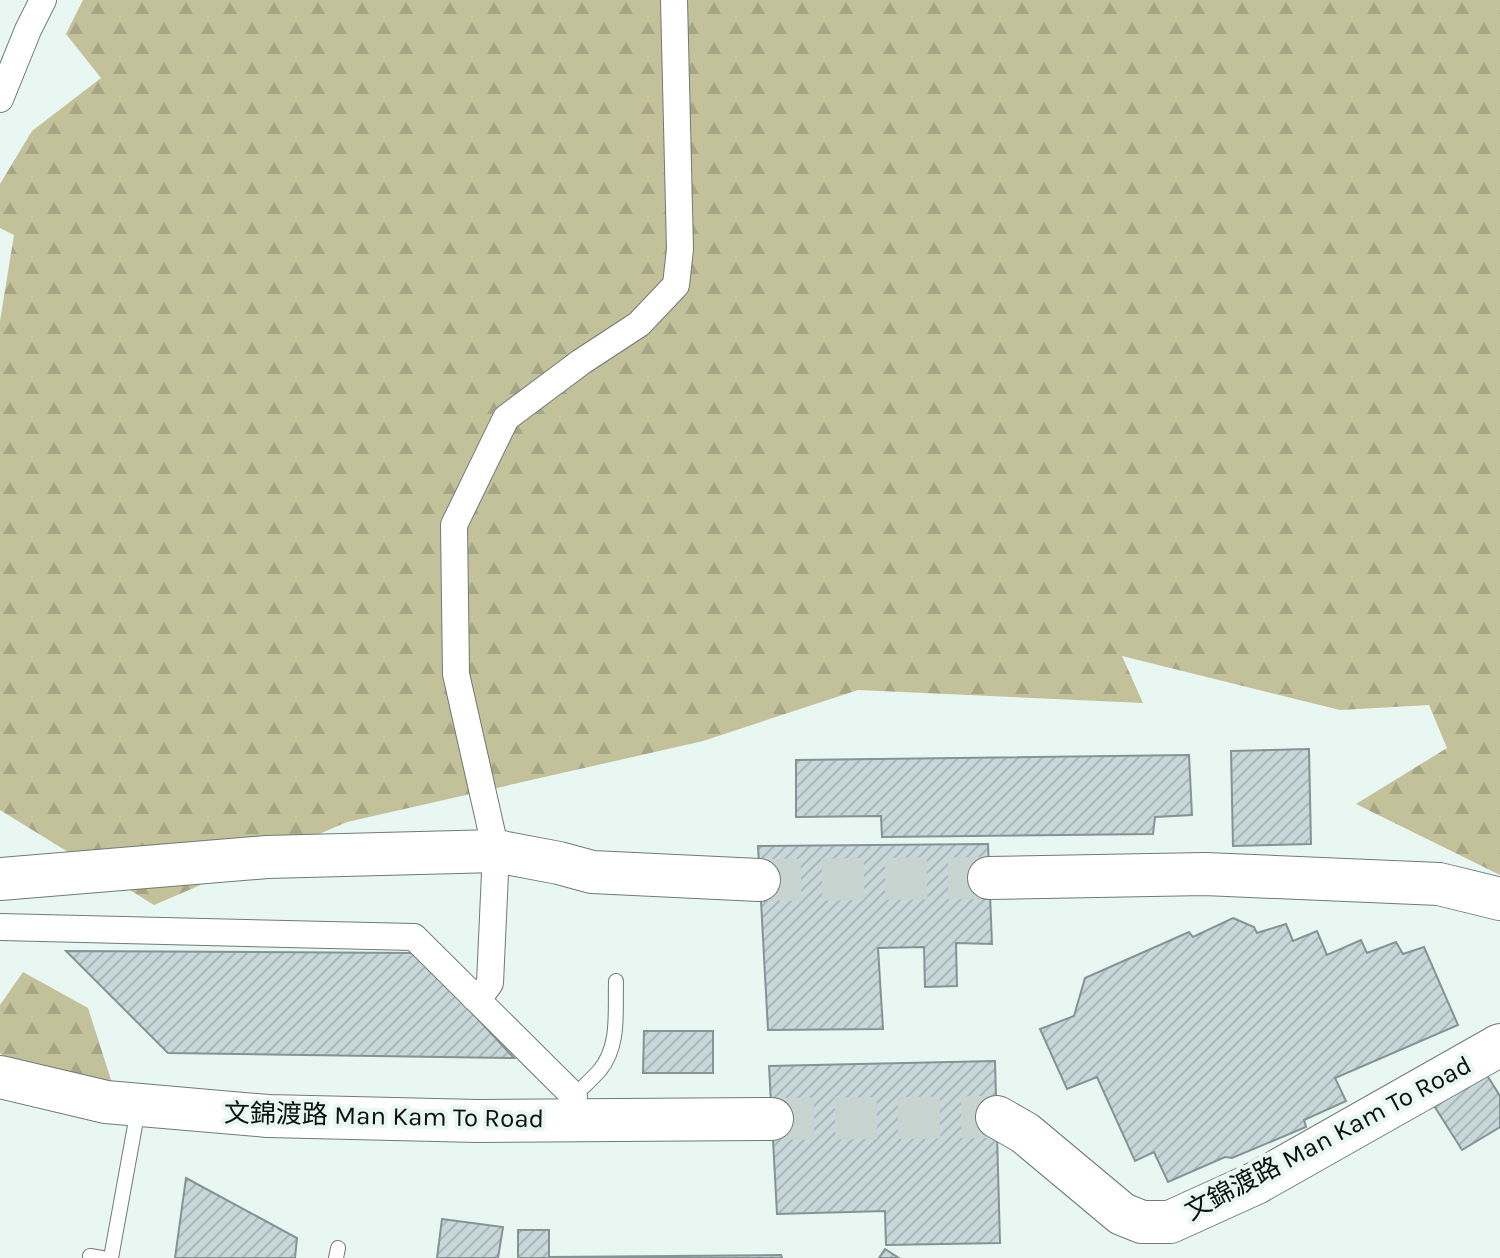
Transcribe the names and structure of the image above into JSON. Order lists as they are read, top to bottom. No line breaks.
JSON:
{"streets":{"main road":["文錦渡路 Man Kam To Road"]}}
